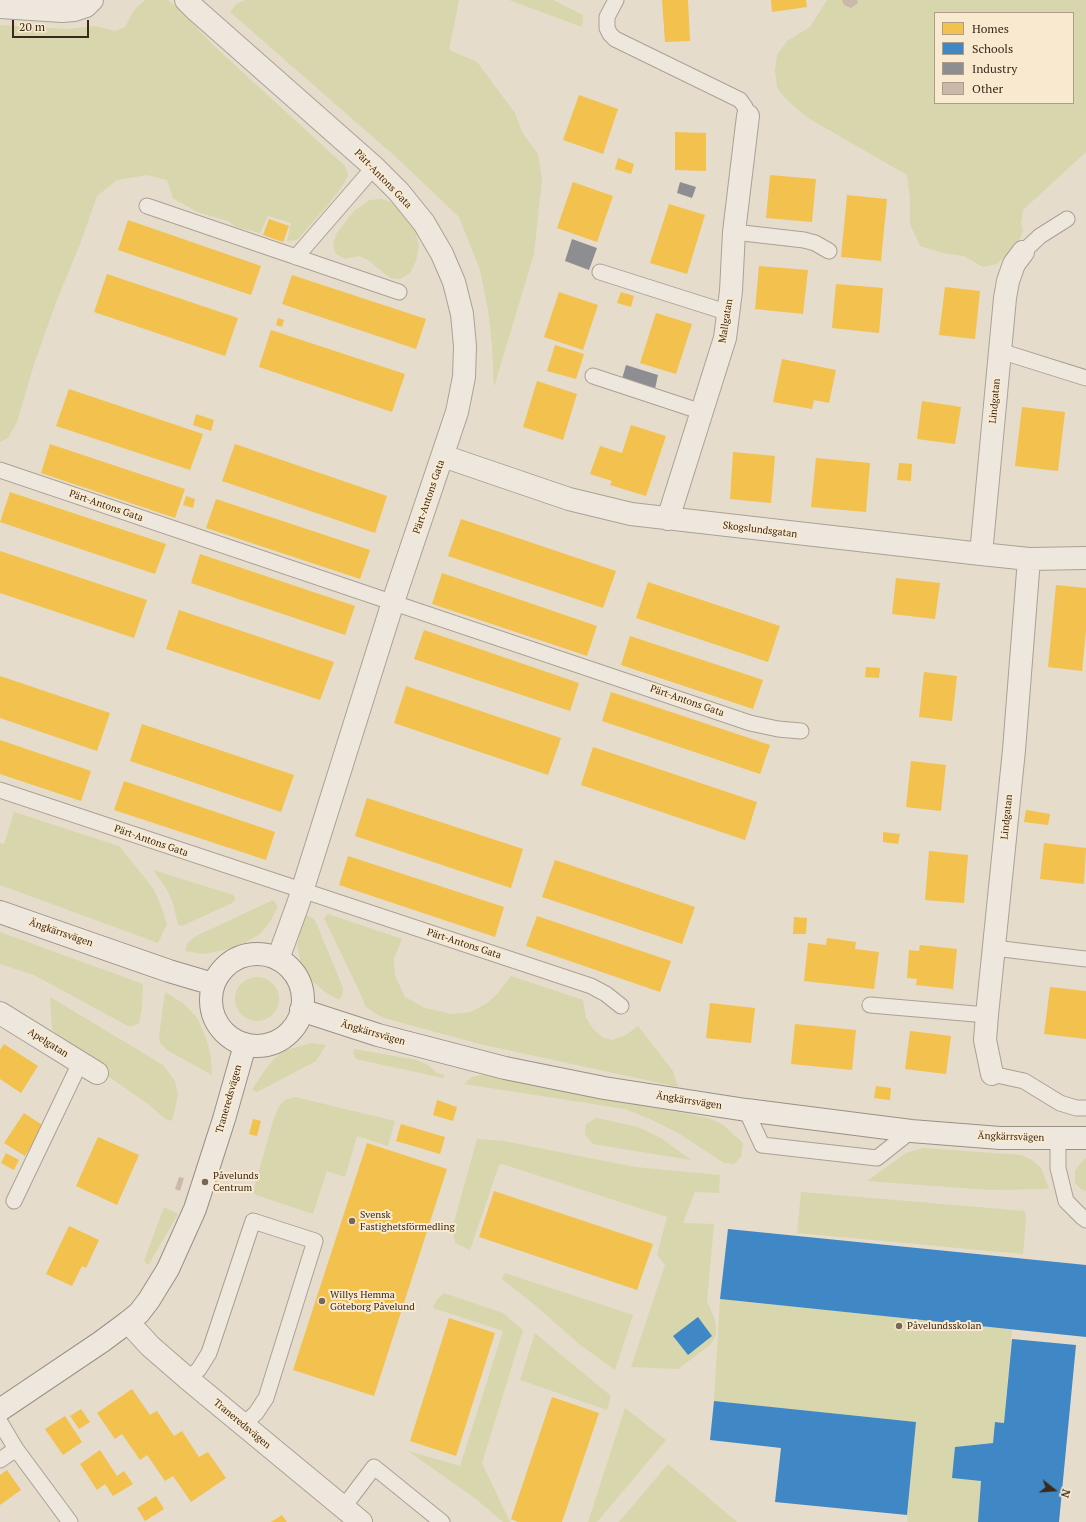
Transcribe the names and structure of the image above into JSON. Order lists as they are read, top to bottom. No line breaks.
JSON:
{"streets":{"street":["Pärt-Antons Gata","Mallgatan","Lindgatan","Skogslundsgatan","Ängkärrsvägen","Apelgatan","Traneredsvägen"]},"crossings":[["Pärt-Antons Gata","Skogslundsgatan"],["Pärt-Antons Gata","Ängkärrsvägen"],["Pärt-Antons Gata","Traneredsvägen"],["Mallgatan","Skogslundsgatan"],["Lindgatan","Skogslundsgatan"],["Ängkärrsvägen","Traneredsvägen"]],"places":["Påvelunds Centrum","Svensk Fastighetsförmedling","Willys Hemma Göteborg Påvelund","Påvelundsskolan"],"legend":["Homes","Schools","Industry","Other"],"scale_bar":"20 m","north":"right"}
